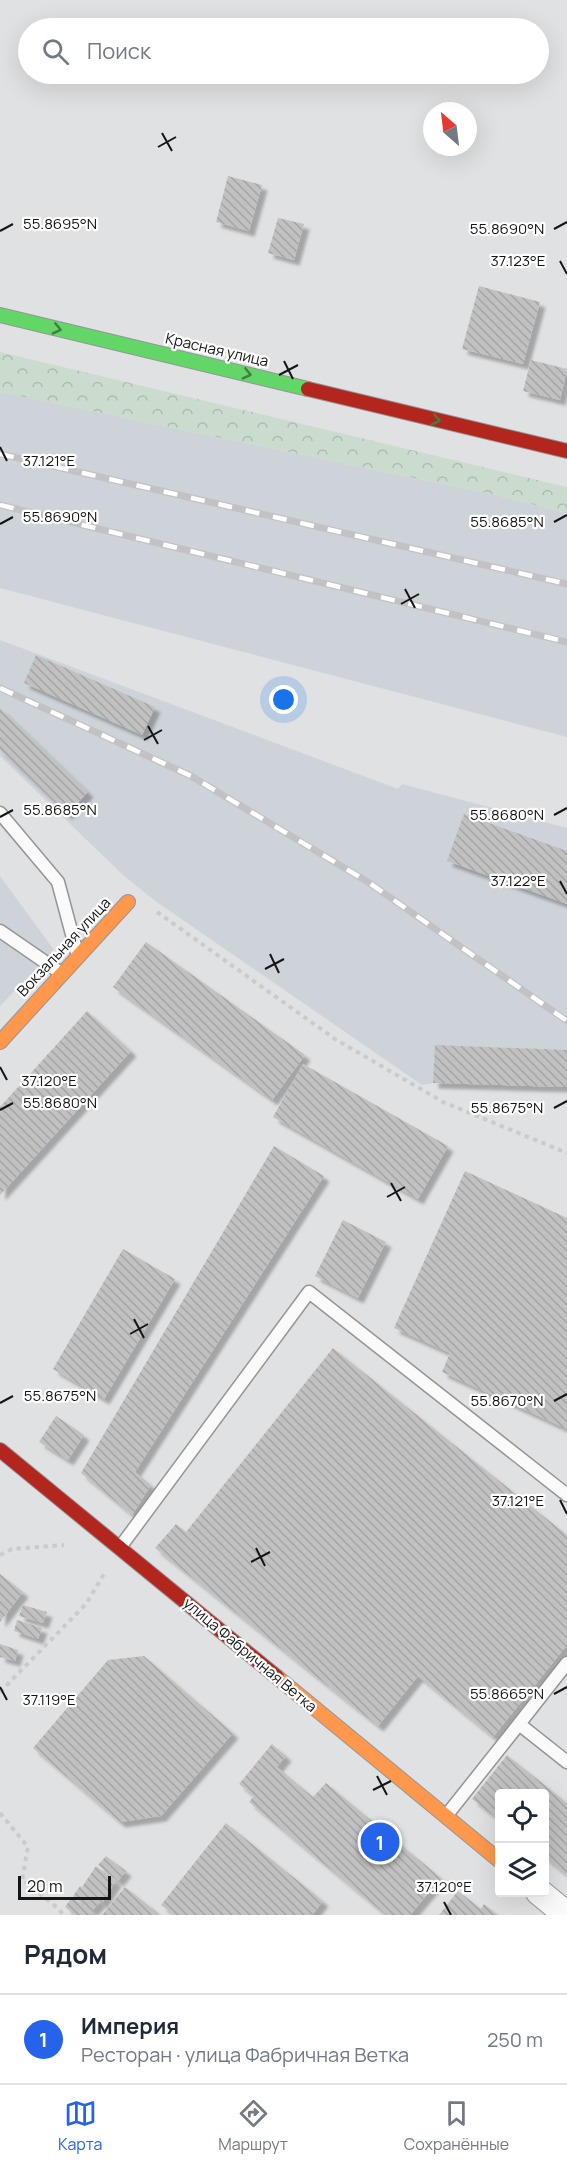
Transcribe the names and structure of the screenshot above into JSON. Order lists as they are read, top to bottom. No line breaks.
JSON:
{"streets":{"street":["Красная улица","Вокзальная улица","улица Фабричная Ветка"]},"one_way":["Красная улица"],"scale_bar":"20 m","north":"top left","page":{"search":"Поиск","pins":"1","scale":"20 m","heading":"Рядом","list":[{"mark":"1","name":"Империя","note":"Ресторан · улица Фабричная Ветка","value":"250 m"}],"nav":["Карта","Маршрут","Сохранённые"]},"coordinates":["55.8695°N","55.8690°N","37.123°E","37.121°E","55.8685°N","55.8680°N","37.122°E","37.120°E","55.8675°N","55.8670°N","55.8665°N","37.119°E"]}
